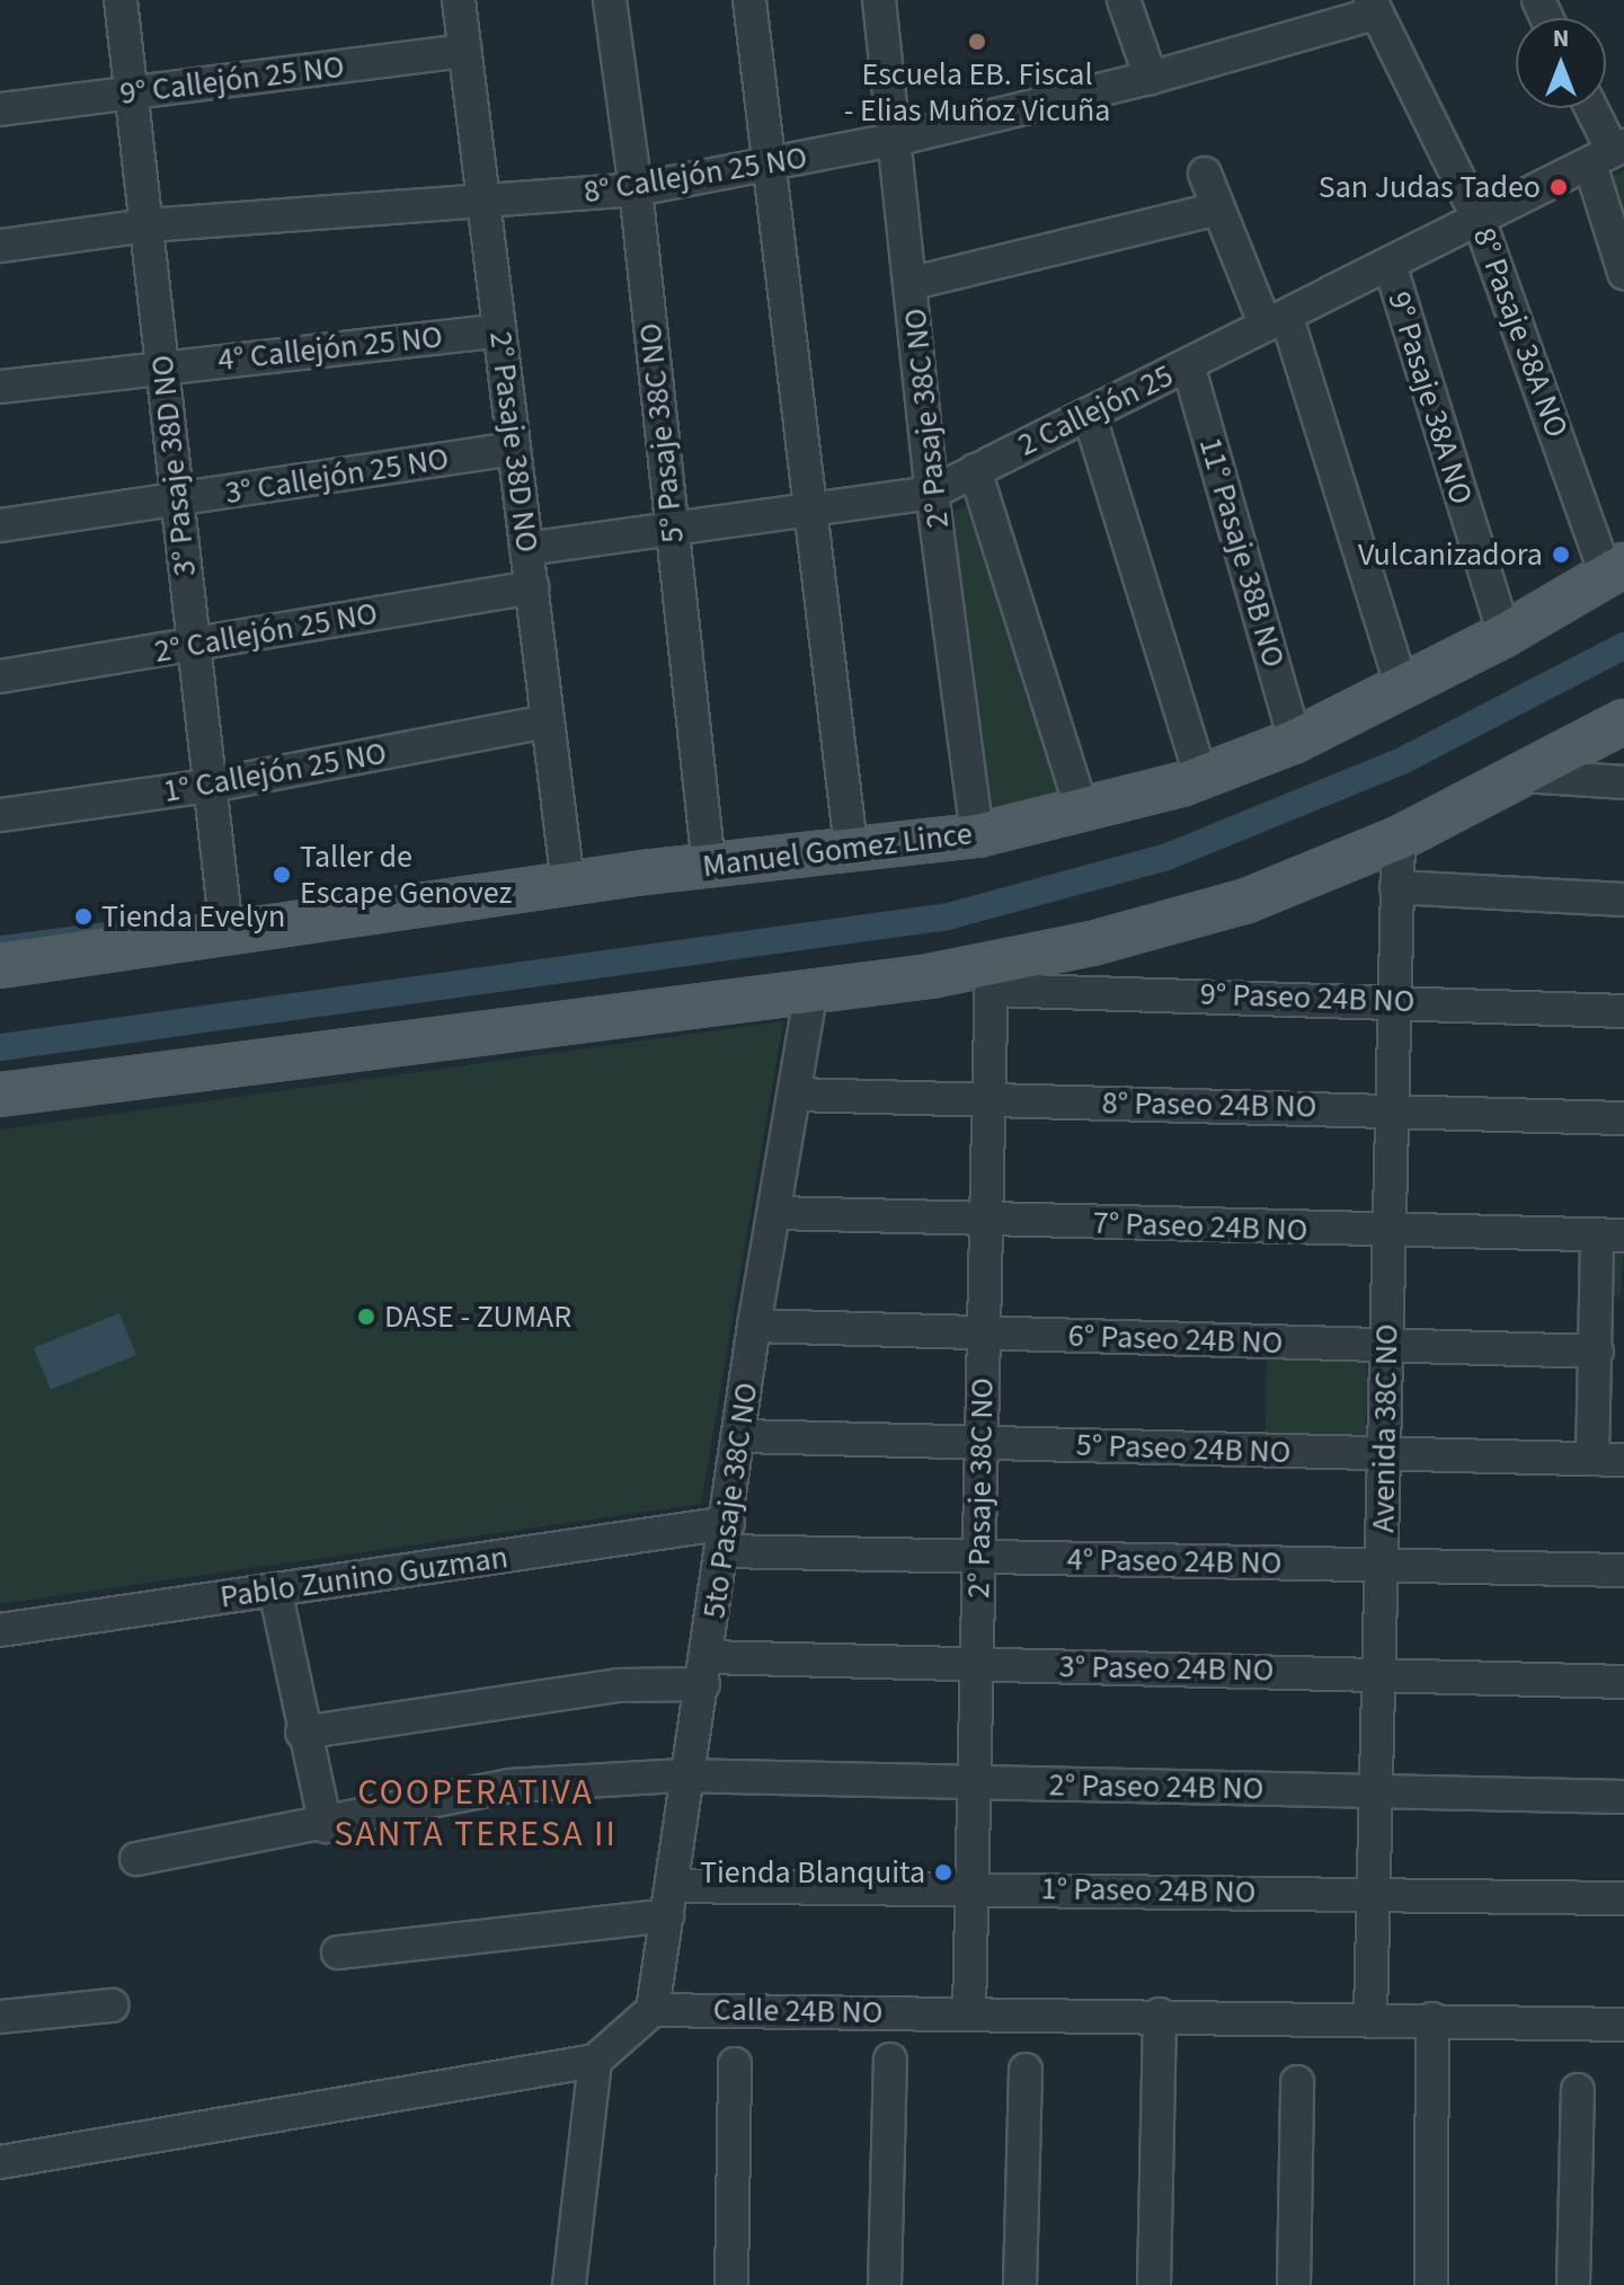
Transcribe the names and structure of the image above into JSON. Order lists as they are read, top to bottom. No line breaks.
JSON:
{"streets":{"main road":["Manuel Gomez Lince"],"street":["9° Callejón 25 NO","8° Callejón 25 NO","8° Pasaje 38A NO","4° Callejón 25 NO","9° Pasaje 38A NO","2 Callejón 25","2° Pasaje 38C NO","5° Pasaje 38C NO","2° Pasaje 38D NO","3° Pasaje 38D NO","3° Callejón 25 NO","11° Pasaje 38B NO","2° Callejón 25 NO","1° Callejón 25 NO","9° Paseo 24B NO","8° Paseo 24B NO","7° Paseo 24B NO","6° Paseo 24B NO","Avenida 38C NO","5° Paseo 24B NO","5to Pasaje 38C NO","4° Paseo 24B NO","Pablo Zunino Guzman","3° Paseo 24B NO","2° Paseo 24B NO","1° Paseo 24B NO","Calle 24B NO"]},"crossings":[["9° Callejón 25 NO","2° Pasaje 38D NO"],["9° Callejón 25 NO","3° Pasaje 38D NO"],["8° Callejón 25 NO","8° Pasaje 38A NO"],["8° Callejón 25 NO","2° Pasaje 38C NO"],["8° Callejón 25 NO","5° Pasaje 38C NO"],["8° Callejón 25 NO","2° Pasaje 38D NO"],["8° Callejón 25 NO","3° Pasaje 38D NO"],["8° Pasaje 38A NO","2 Callejón 25"],["8° Pasaje 38A NO","Manuel Gomez Lince"],["4° Callejón 25 NO","2° Pasaje 38D NO"],["4° Callejón 25 NO","3° Pasaje 38D NO"],["9° Pasaje 38A NO","2 Callejón 25"],["9° Pasaje 38A NO","Manuel Gomez Lince"],["2 Callejón 25","2° Pasaje 38C NO"],["2 Callejón 25","5° Pasaje 38C NO"],["2 Callejón 25","2° Pasaje 38D NO"],["2 Callejón 25","11° Pasaje 38B NO"],["2° Pasaje 38C NO","Manuel Gomez Lince"],["2° Pasaje 38C NO","9° Paseo 24B NO"],["2° Pasaje 38C NO","8° Paseo 24B NO"],["2° Pasaje 38C NO","7° Paseo 24B NO"],["2° Pasaje 38C NO","6° Paseo 24B NO"],["2° Pasaje 38C NO","5° Paseo 24B NO"],["2° Pasaje 38C NO","4° Paseo 24B NO"],["2° Pasaje 38C NO","3° Paseo 24B NO"],["2° Pasaje 38C NO","2° Paseo 24B NO"],["2° Pasaje 38C NO","1° Paseo 24B NO"],["2° Pasaje 38C NO","Calle 24B NO"],["5° Pasaje 38C NO","Manuel Gomez Lince"],["2° Pasaje 38D NO","3° Callejón 25 NO"],["2° Pasaje 38D NO","2° Callejón 25 NO"],["2° Pasaje 38D NO","1° Callejón 25 NO"],["2° Pasaje 38D NO","Manuel Gomez Lince"],["3° Pasaje 38D NO","3° Callejón 25 NO"],["3° Pasaje 38D NO","2° Callejón 25 NO"],["3° Pasaje 38D NO","1° Callejón 25 NO"],["3° Pasaje 38D NO","Manuel Gomez Lince"],["11° Pasaje 38B NO","Manuel Gomez Lince"],["9° Paseo 24B NO","Avenida 38C NO"],["8° Paseo 24B NO","Avenida 38C NO"],["8° Paseo 24B NO","5to Pasaje 38C NO"],["7° Paseo 24B NO","Avenida 38C NO"],["7° Paseo 24B NO","5to Pasaje 38C NO"],["6° Paseo 24B NO","Avenida 38C NO"],["6° Paseo 24B NO","5to Pasaje 38C NO"],["Avenida 38C NO","5° Paseo 24B NO"],["Avenida 38C NO","4° Paseo 24B NO"],["Avenida 38C NO","3° Paseo 24B NO"],["Avenida 38C NO","2° Paseo 24B NO"],["Avenida 38C NO","1° Paseo 24B NO"],["Avenida 38C NO","Calle 24B NO"],["5° Paseo 24B NO","5to Pasaje 38C NO"],["5to Pasaje 38C NO","4° Paseo 24B NO"],["5to Pasaje 38C NO","Pablo Zunino Guzman"],["5to Pasaje 38C NO","3° Paseo 24B NO"],["5to Pasaje 38C NO","2° Paseo 24B NO"],["5to Pasaje 38C NO","1° Paseo 24B NO"],["5to Pasaje 38C NO","Calle 24B NO"],["4° Paseo 24B NO","Pablo Zunino Guzman"]],"districts":["COOPERATIVA SANTA TERESA II"],"places":["Escuela EB. Fiscal - Elias Muñoz Vicuña","San Judas Tadeo","Vulcanizadora","Taller de Escape Genovez","Tienda Evelyn","DASE - ZUMAR","Tienda Blanquita"],"north":"top"}
